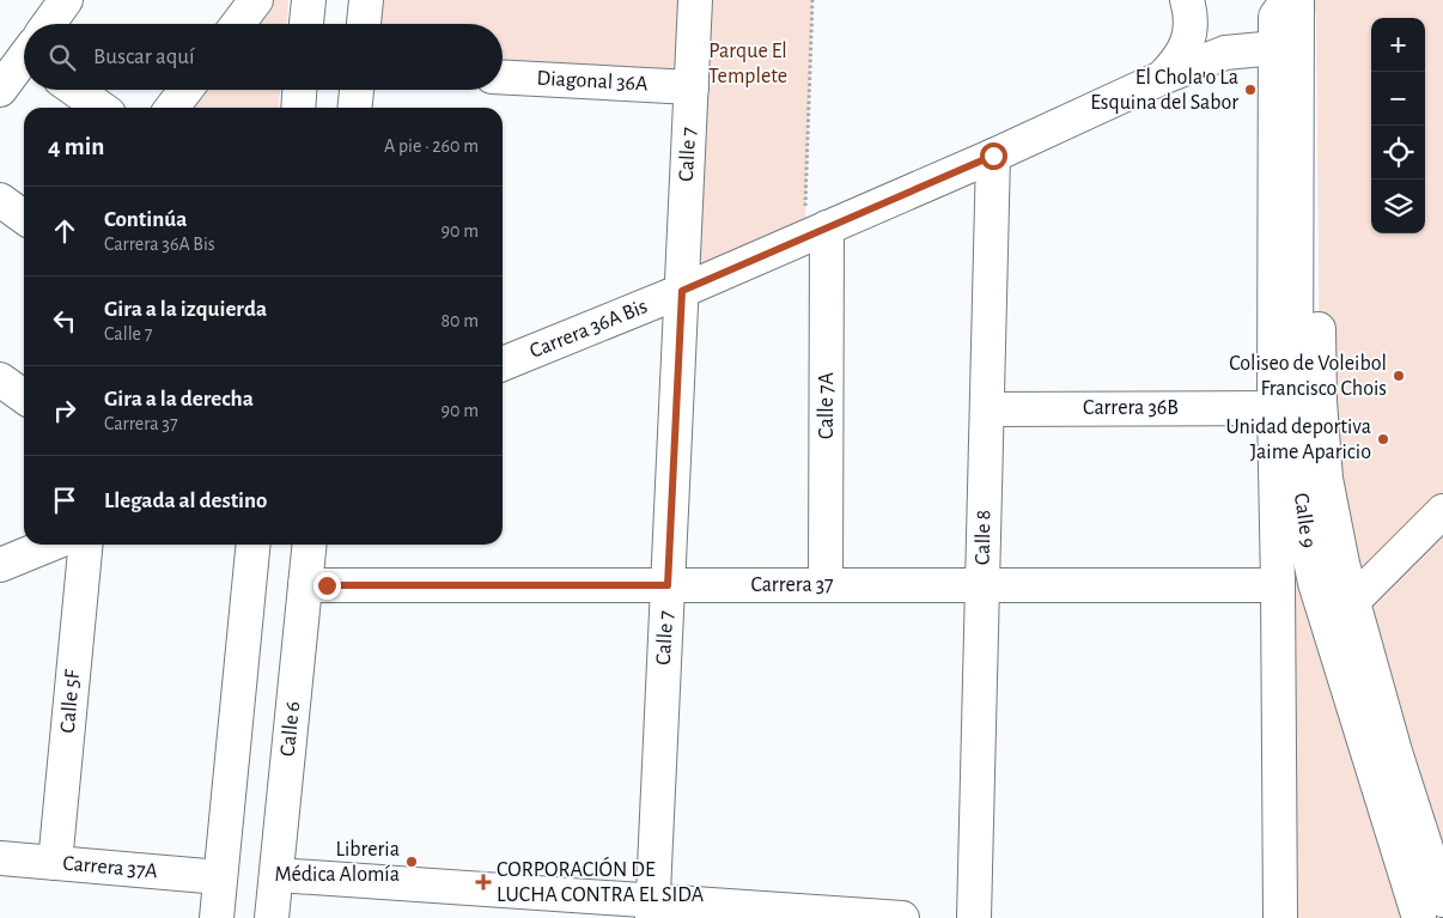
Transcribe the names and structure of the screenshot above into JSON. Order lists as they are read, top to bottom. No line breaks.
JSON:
{"streets":{"street":["Diagonal 36A","Calle 7","Carrera 36A Bis","Calle 7A","Carrera 36B","Calle 9","Calle 8","Carrera 37","Calle 5F","Calle 6","Carrera 37A"]},"crossings":[["Diagonal 36A","Calle 7"],["Calle 7","Carrera 36A Bis"],["Calle 7","Carrera 37"],["Carrera 36A Bis","Calle 7A"],["Carrera 36A Bis","Calle 9"],["Carrera 36A Bis","Calle 8"],["Calle 7A","Carrera 37"],["Carrera 36B","Calle 9"],["Carrera 36B","Calle 8"],["Calle 9","Carrera 37"],["Calle 8","Carrera 37"],["Carrera 37","Calle 6"],["Calle 5F","Carrera 37A"]],"parks":["Parque El Templete"],"places":{"other":["El Chola'o La Esquina del Sabor","Coliseo de Voleibol Francisco Chois","Unidad deportiva Jaime Aparicio","Libreria Médica Alomía"],"health":["CORPORACIÓN DE LUCHA CONTRA EL SIDA"]},"page":{"map_buttons":["+","−"],"search":"Buscar aquí","heading":["4 min","A pie · 260 m"],"list":[["Continúa","Carrera 36A Bis","90 m"],["Gira a la izquierda","Calle 7","80 m"],["Gira a la derecha","Carrera 37","90 m"],"Llegada al destino"]}}
